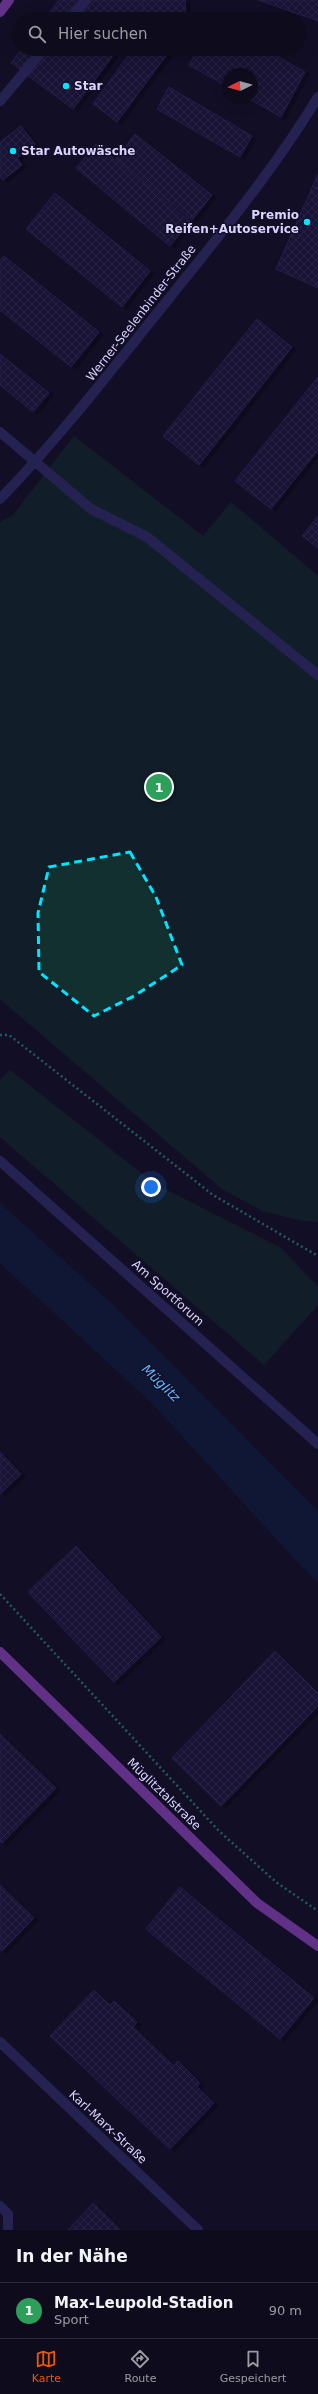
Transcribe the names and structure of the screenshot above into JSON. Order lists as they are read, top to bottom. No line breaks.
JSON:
{"streets":{"main road":["Müglitztalstraße"],"street":["Werner-Seelenbinder-Straße","Am Sportforum","Karl-Marx-Straße"]},"water":["Müglitz"],"places":["Star","Star Autowäsche","Premio Reifen+Autoservice"],"north":"left","page":{"search":"Hier suchen","pins":"1","heading":"In der Nähe","list":[{"mark":"1","name":"Max-Leupold-Stadion","note":"Sport","value":"90 m"}],"nav":["Karte","Route","Gespeichert"]}}
